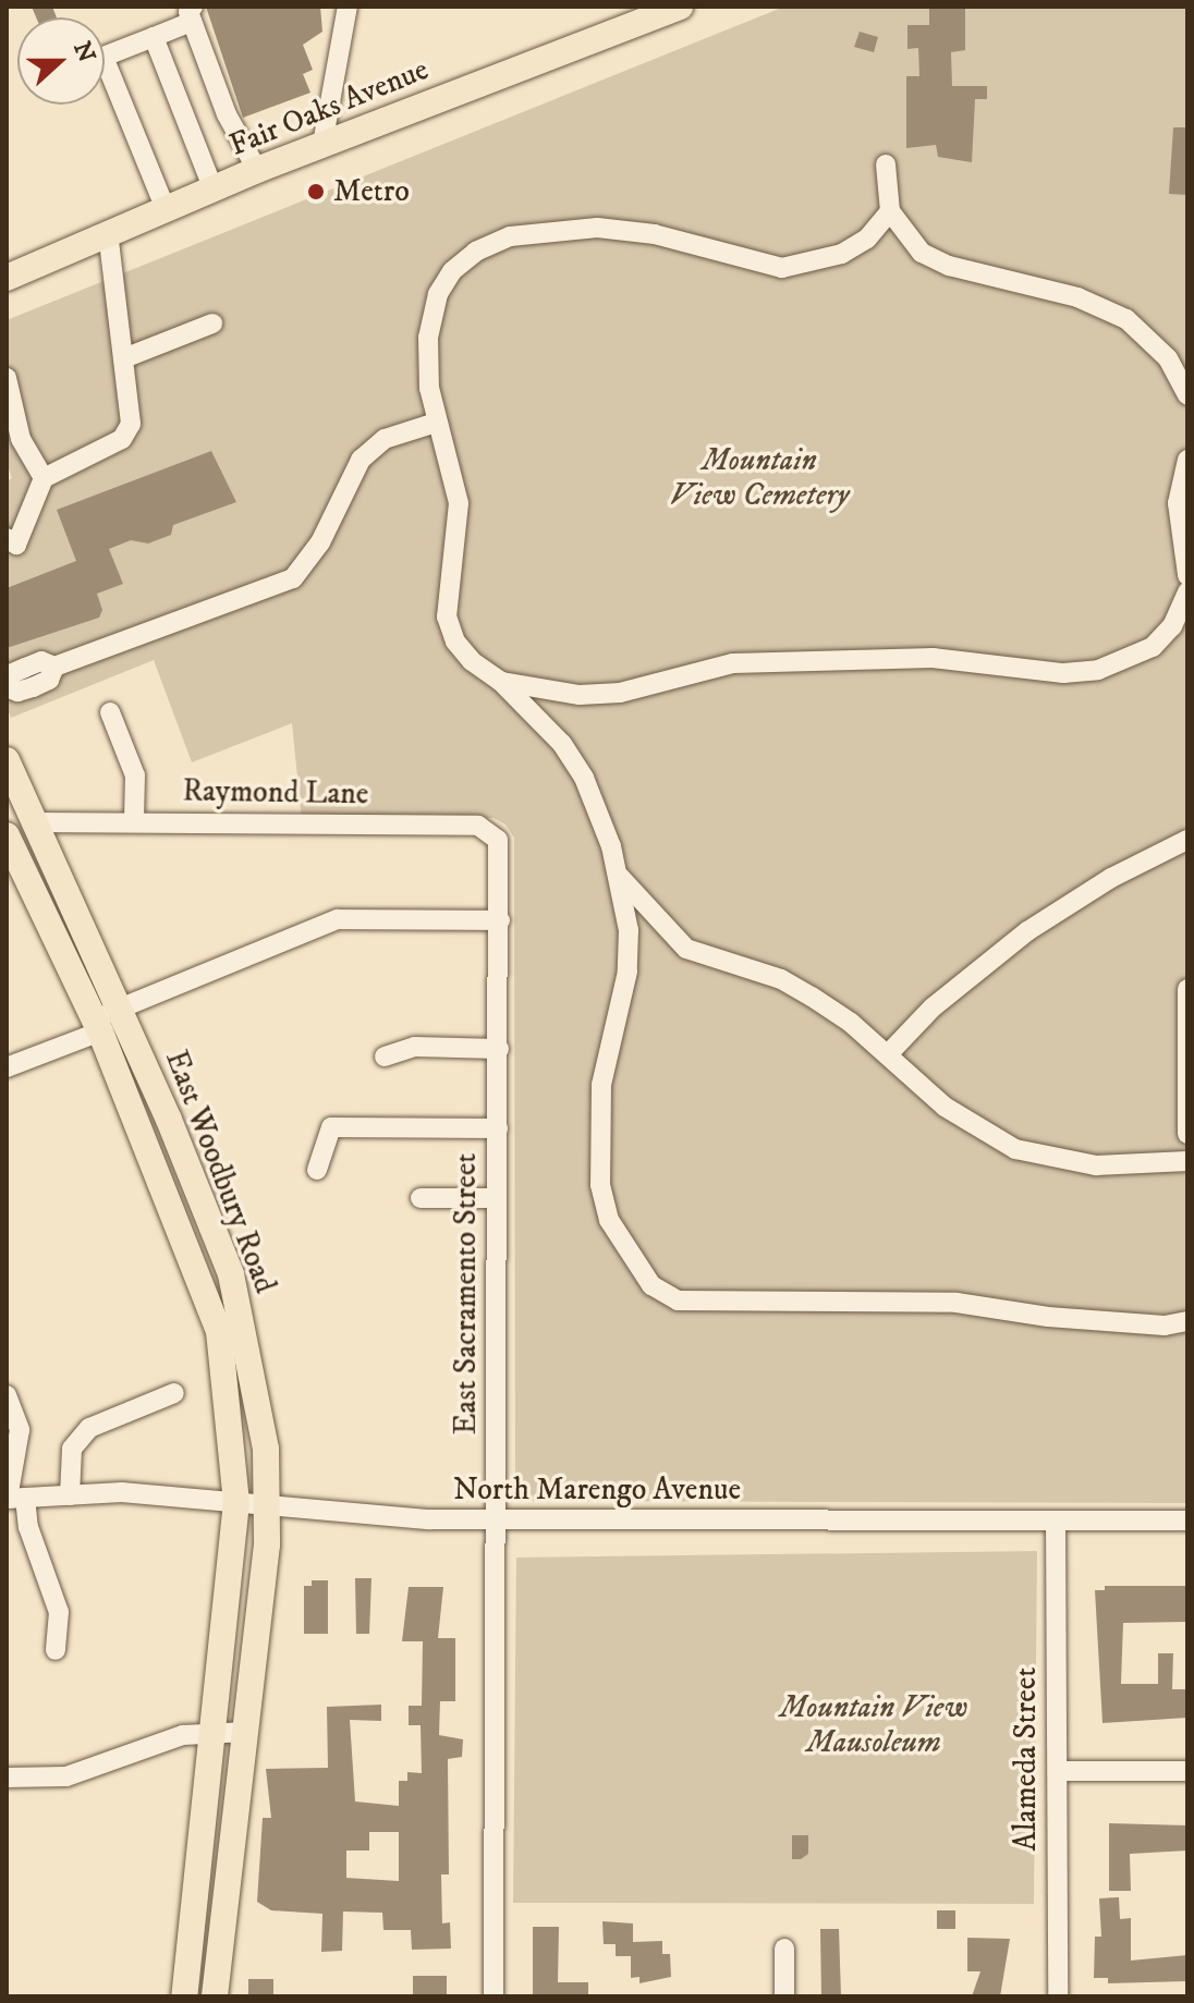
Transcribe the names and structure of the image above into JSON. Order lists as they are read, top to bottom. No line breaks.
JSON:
{"streets":{"main road":["Fair Oaks Avenue","East Woodbury Road"],"street":["Raymond Lane","East Sacramento Street","North Marengo Avenue","Alameda Street"]},"crossings":[["Raymond Lane","East Woodbury Road"],["Raymond Lane","East Sacramento Street"],["East Woodbury Road","North Marengo Avenue"],["East Sacramento Street","North Marengo Avenue"],["North Marengo Avenue","Alameda Street"]],"parks":["Mountain View Cemetery","Mountain View Mausoleum"],"places":["Metro"],"north":"right"}
